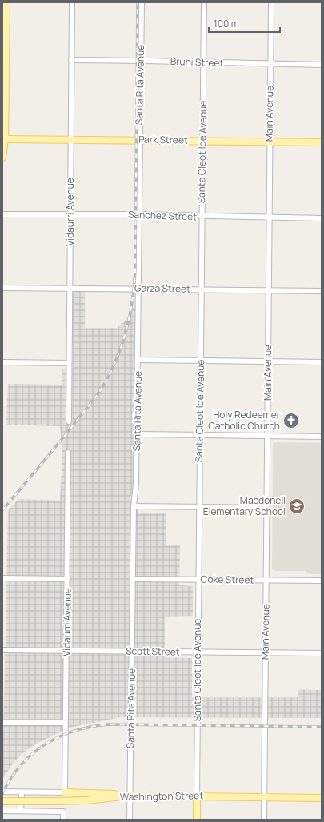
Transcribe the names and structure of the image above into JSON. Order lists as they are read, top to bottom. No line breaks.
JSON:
{"streets":{"main road":["Park Street","Santa Cleotilde Avenue","Washington Street"],"street":["Bruni Street","Santa Rita Avenue","Main Avenue","Vidaurri Avenue","Sanchez Street","Garza Street","Coke Street","Scott Street"]},"crossings":[["Bruni Street","Santa Rita Avenue"],["Bruni Street","Main Avenue"],["Bruni Street","Santa Cleotilde Avenue"],["Bruni Street","Vidaurri Avenue"],["Santa Rita Avenue","Park Street"],["Santa Rita Avenue","Sanchez Street"],["Santa Rita Avenue","Garza Street"],["Santa Rita Avenue","Coke Street"],["Santa Rita Avenue","Scott Street"],["Santa Rita Avenue","Washington Street"],["Main Avenue","Park Street"],["Main Avenue","Sanchez Street"],["Main Avenue","Garza Street"],["Main Avenue","Coke Street"],["Main Avenue","Scott Street"],["Main Avenue","Washington Street"],["Park Street","Santa Cleotilde Avenue"],["Park Street","Vidaurri Avenue"],["Santa Cleotilde Avenue","Sanchez Street"],["Santa Cleotilde Avenue","Garza Street"],["Santa Cleotilde Avenue","Coke Street"],["Santa Cleotilde Avenue","Scott Street"],["Santa Cleotilde Avenue","Washington Street"],["Vidaurri Avenue","Sanchez Street"],["Vidaurri Avenue","Garza Street"],["Vidaurri Avenue","Scott Street"]],"places":{"church":["Holy Redeemer Catholic Church"],"school or university":["Macdonell Elementary School"]},"scale_bar":"100 m"}
